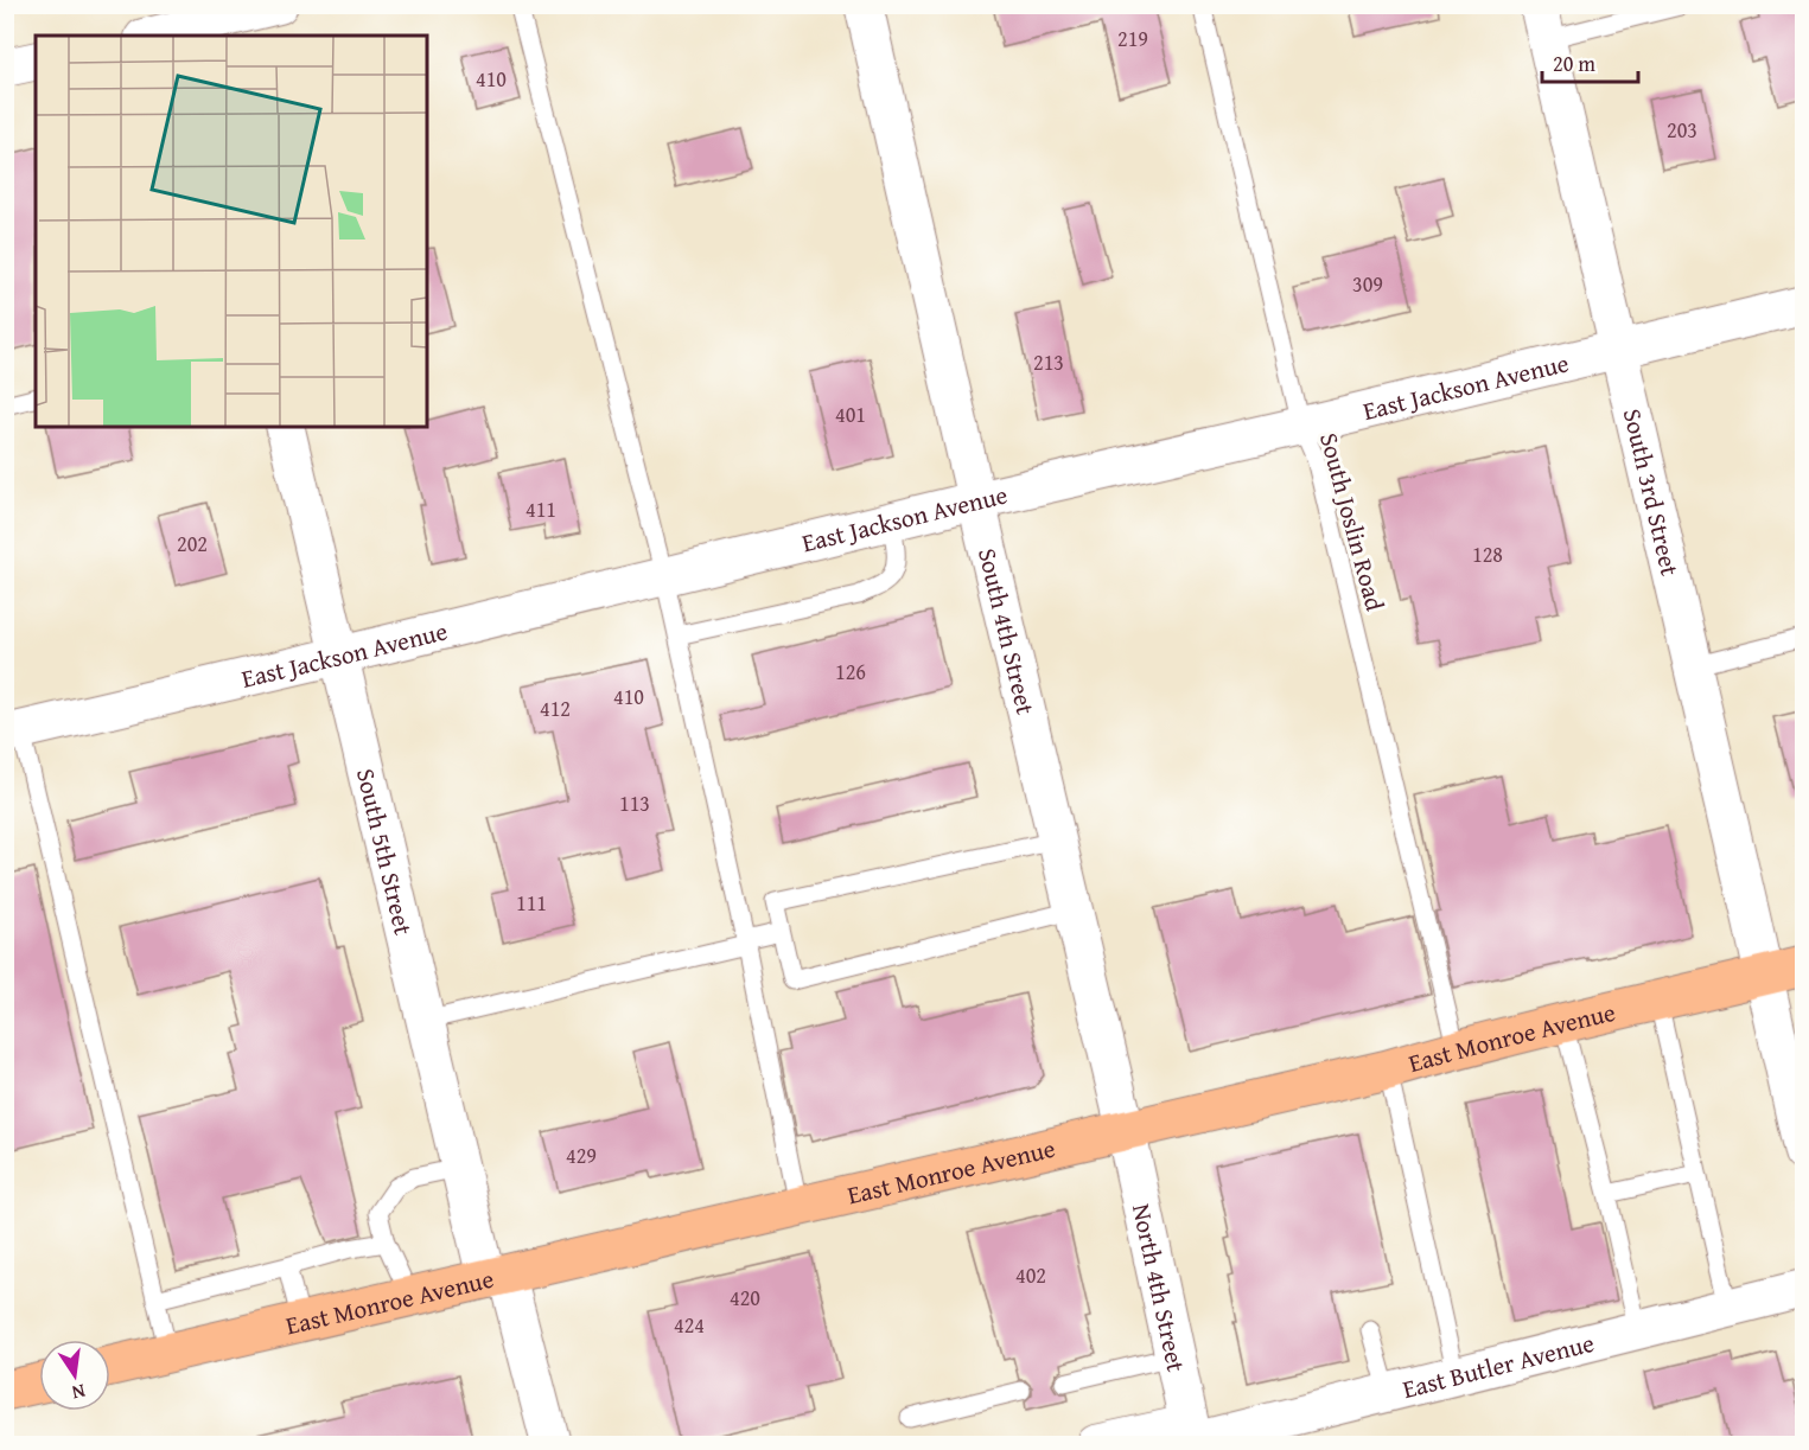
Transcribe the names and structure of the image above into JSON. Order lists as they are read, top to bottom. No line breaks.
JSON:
{"streets":{"main road":["East Monroe Avenue"],"street":["East Jackson Avenue","South 3rd Street","South 4th Street","South 5th Street","North 4th Street","East Butler Avenue"],"lane":["South Joslin Road"]},"crossings":[["East Jackson Avenue","South 3rd Street"],["East Jackson Avenue","South Joslin Road"],["East Jackson Avenue","South 4th Street"],["East Jackson Avenue","South 5th Street"],["South 3rd Street","East Monroe Avenue"],["South Joslin Road","East Monroe Avenue"],["South 4th Street","East Monroe Avenue"],["South 4th Street","North 4th Street"],["South 5th Street","East Monroe Avenue"],["East Monroe Avenue","North 4th Street"],["North 4th Street","East Butler Avenue"]],"house_numbers":["219","410","203","309","213","401","411","202","128","126","410","412","113","111","429","402","420","424"],"scale_bar":"20 m","north":"bottom"}
